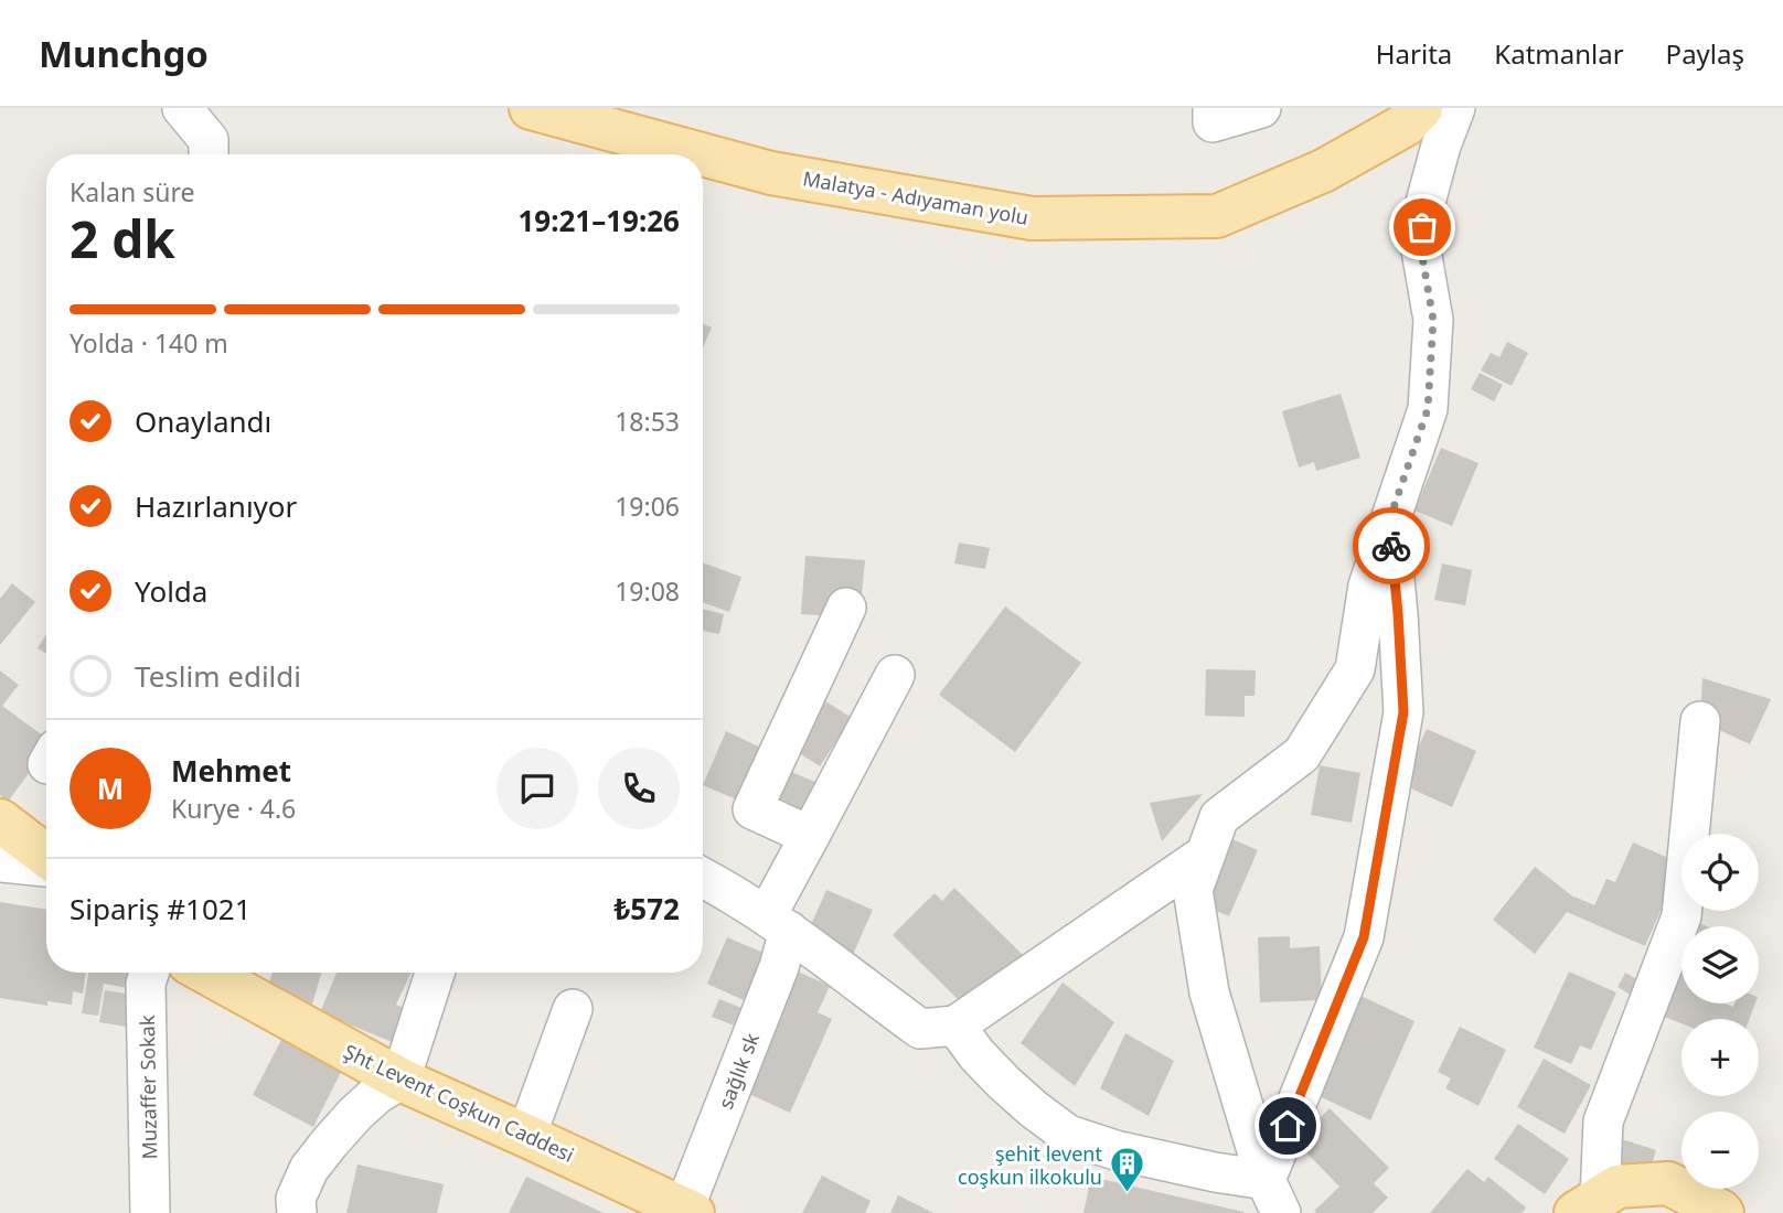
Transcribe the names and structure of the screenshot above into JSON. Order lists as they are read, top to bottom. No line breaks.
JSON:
{"streets":{"main road":["Malatya - Adıyaman yolu","Şht Levent Coşkun Caddesi"],"street":["sağlık sk","Muzaffer Sokak"]},"crossings":[["sağlık sk","Şht Levent Coşkun Caddesi"]],"places":{"building":["şehit levent coşkun ilkokulu"]},"page":{"header":"Munchgo","nav":["Harita","Katmanlar","Paylaş"],"heading":["2 dk","Kalan süre","19:21–19:26"],"panel":["Mehmet","Kurye · 4.6","Sipariş #1021","₺572"],"bar":"Yolda · 140 m","list":[["Onaylandı","18:53"],["Hazırlanıyor","19:06"],["Yolda","19:08"],"Teslim edildi"],"round":"M","map_buttons":["+","−"]}}
